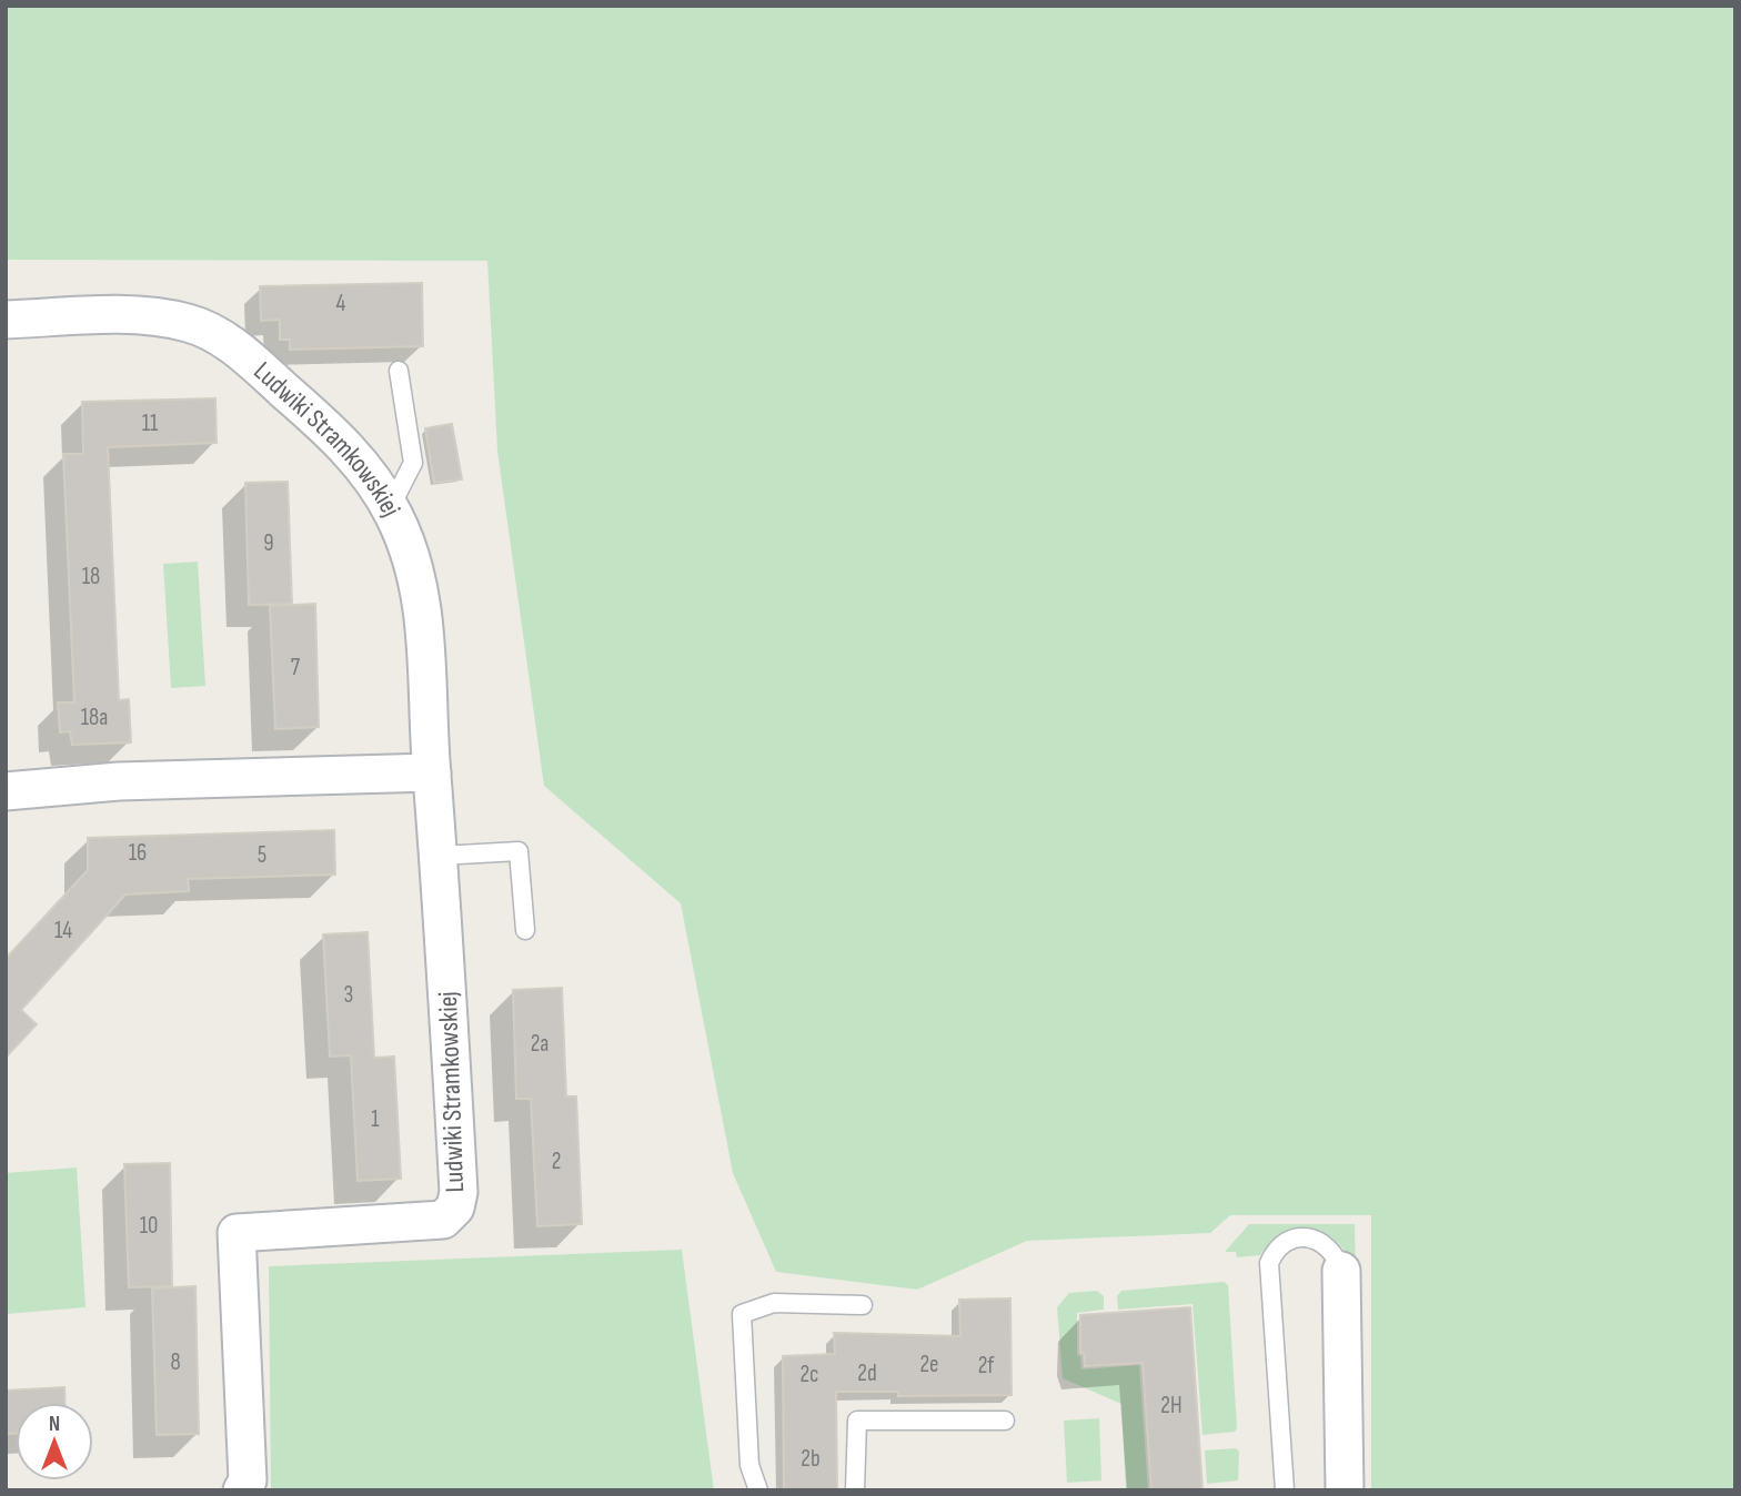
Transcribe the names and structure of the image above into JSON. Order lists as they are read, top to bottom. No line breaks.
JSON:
{"streets":{"street":["Ludwiki Stramkowskiej"]},"house_numbers":["4","11","9","18","7","18a","16","5","14","3","2a","1","2","10","8","2e","2f","2d","2c","2H","2b"],"north":"top"}
